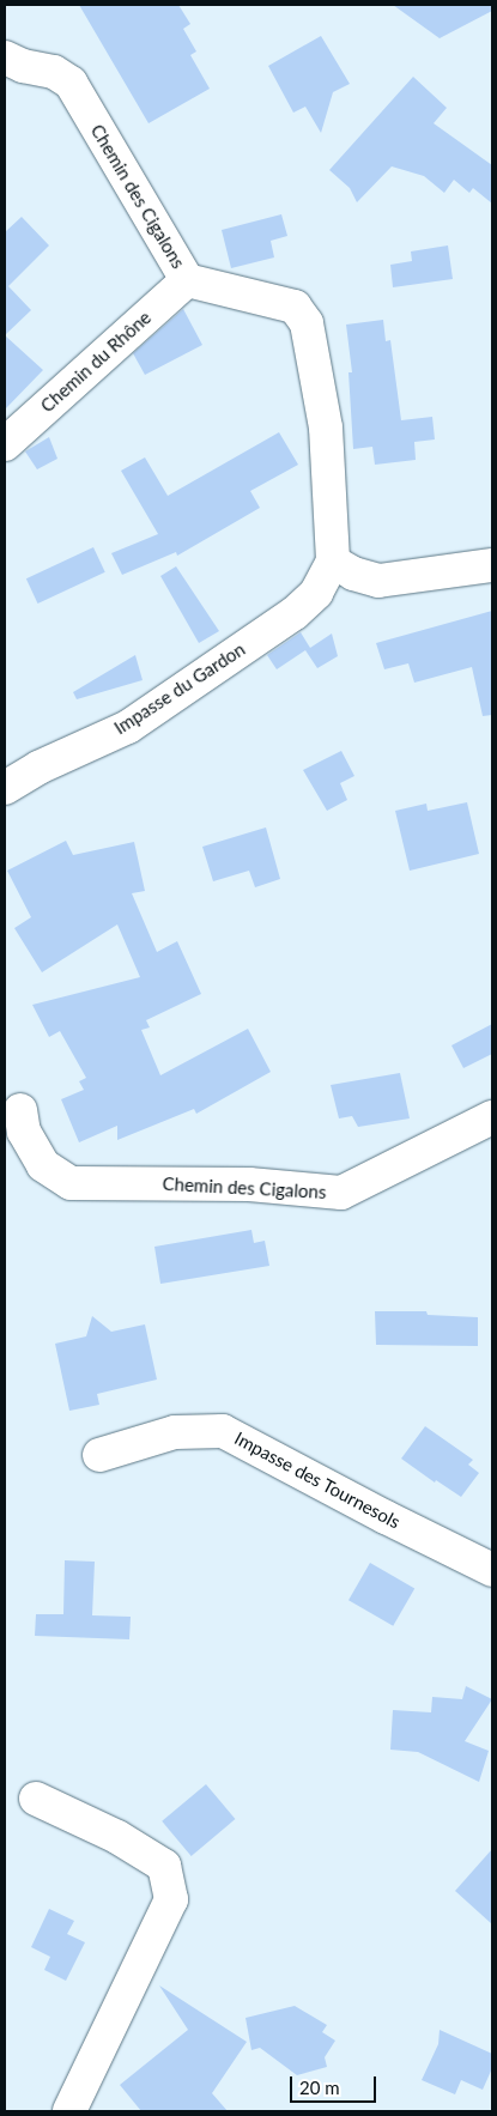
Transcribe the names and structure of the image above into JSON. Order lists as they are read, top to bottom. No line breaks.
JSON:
{"streets":{"street":["Chemin des Cigalons","Chemin du Rhône","Impasse du Gardon","Impasse des Tournesols"]},"crossings":[["Chemin des Cigalons","Chemin du Rhône"],["Chemin des Cigalons","Impasse du Gardon"]],"scale_bar":"20 m"}
